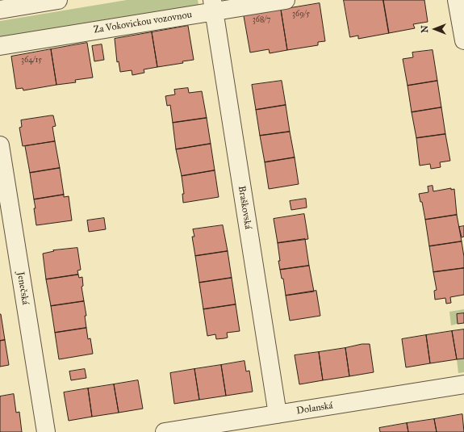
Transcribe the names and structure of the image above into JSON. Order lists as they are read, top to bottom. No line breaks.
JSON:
{"streets":{"street":["Za Vokovickou vozovnou","Braškovská","Jenečská","Dolanská"]},"crossings":[["Za Vokovickou vozovnou","Braškovská"],["Braškovská","Dolanská"]],"house_numbers":["369/5","368/7","364/15"],"north":"left"}
